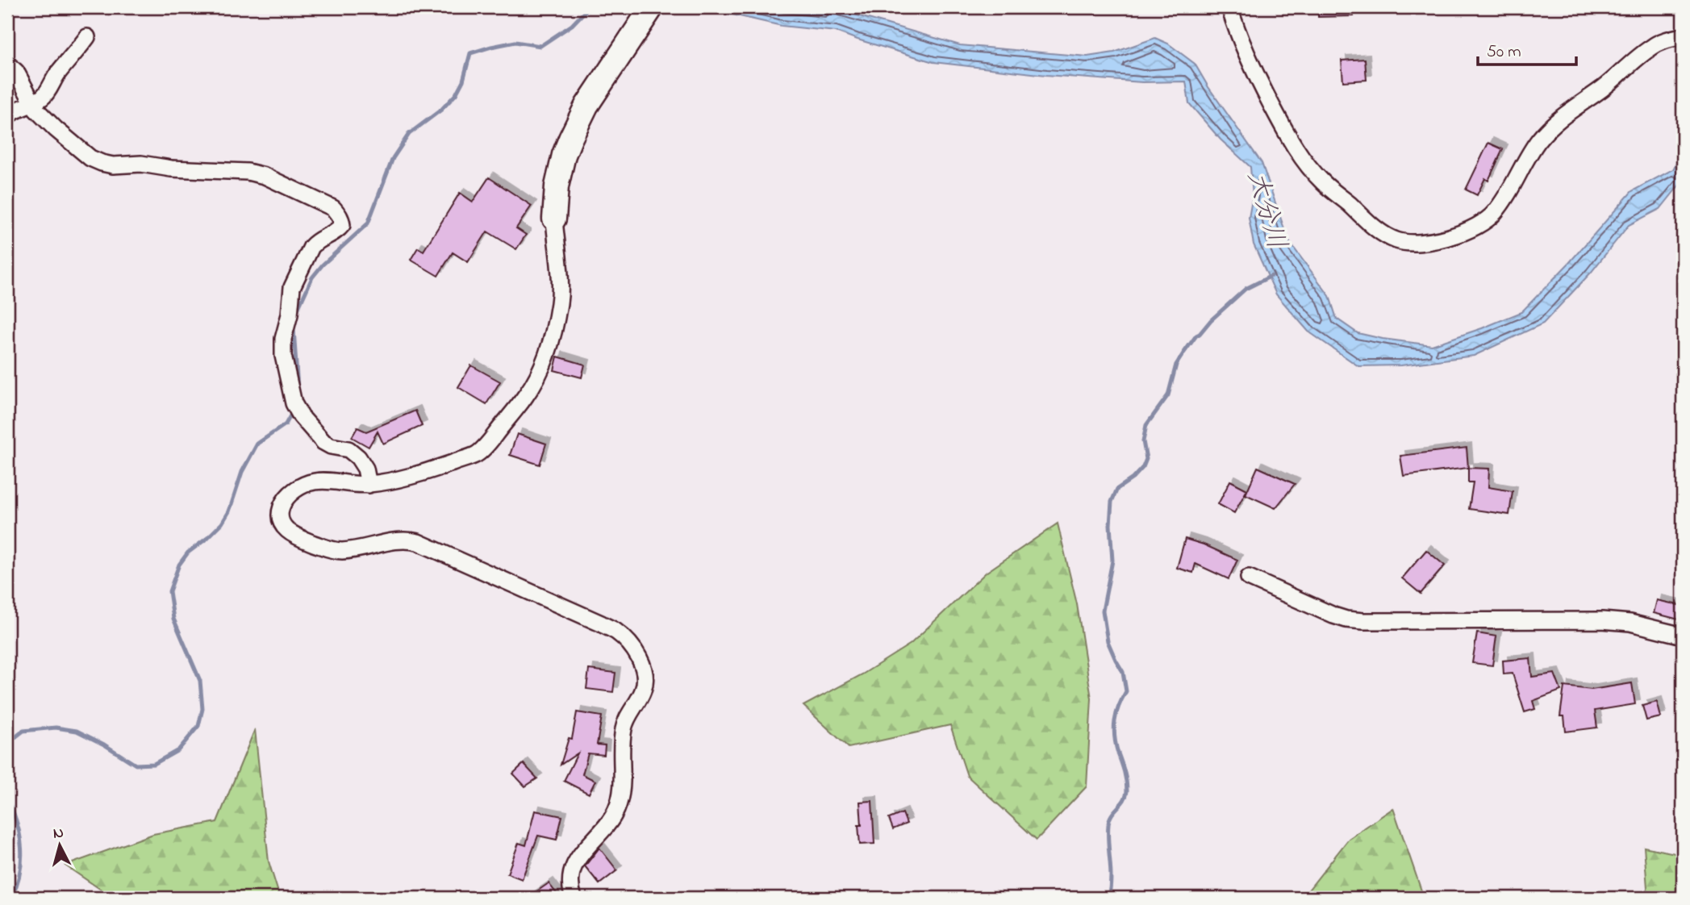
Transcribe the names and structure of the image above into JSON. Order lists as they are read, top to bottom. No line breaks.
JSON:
{"water":["大分川"],"scale_bar":"50 m","north":"top"}
